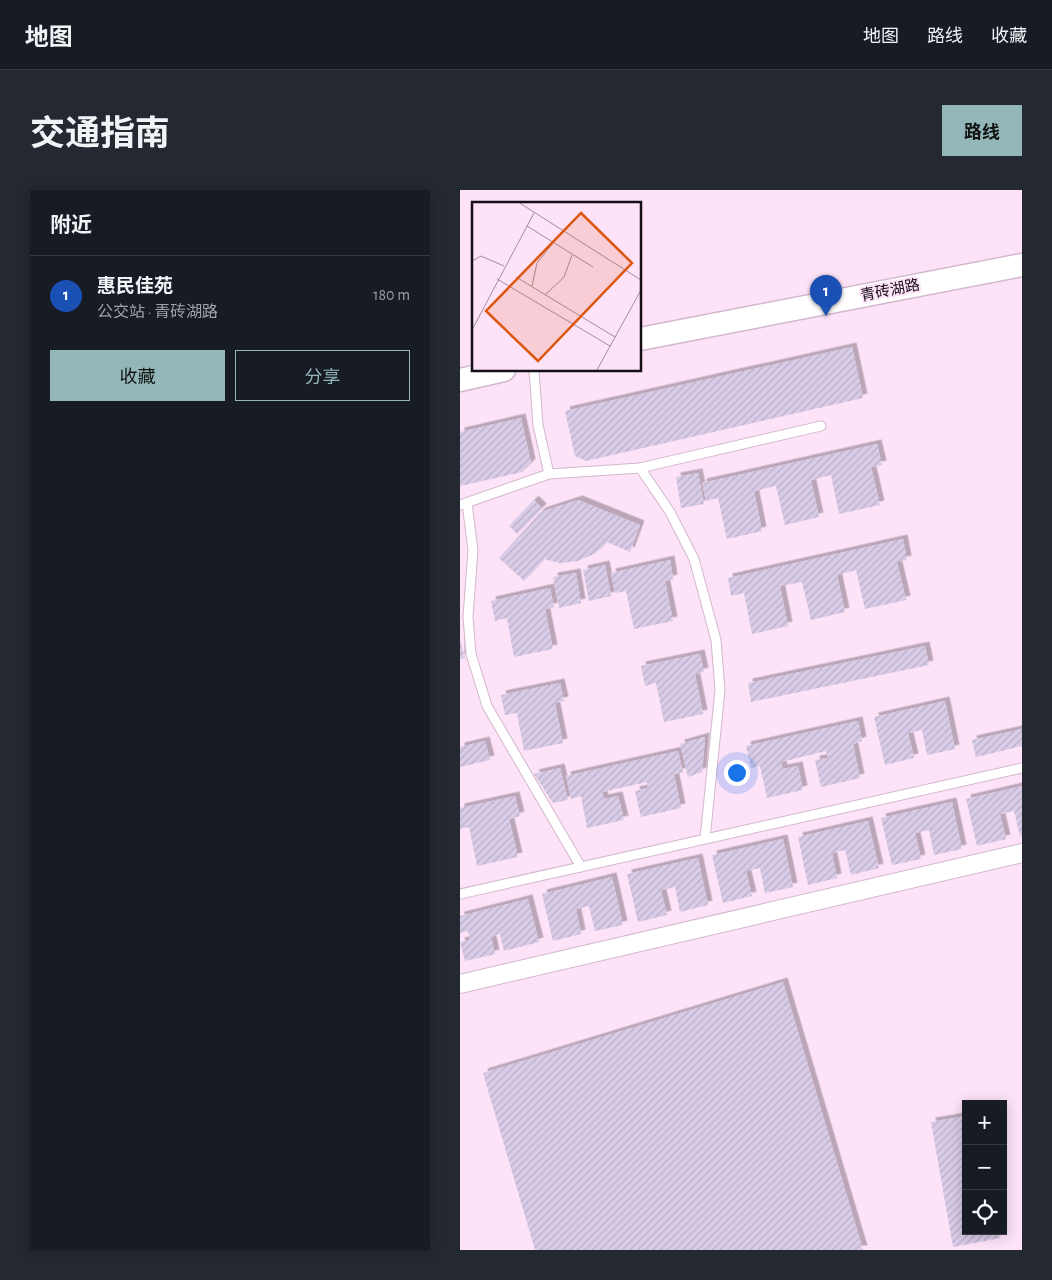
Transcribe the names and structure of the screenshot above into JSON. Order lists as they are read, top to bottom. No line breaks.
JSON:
{"streets":{"street":["青砖湖路"]},"page":{"header":"地图","nav":["地图","路线","收藏"],"title":"交通指南","buttons":["路线",["收藏","分享"]],"heading":"附近","list":[{"mark":"1","name":"惠民佳苑","note":"公交站 · 青砖湖路","value":"180 m"}],"pins":"1","map_buttons":["+","−"]}}
